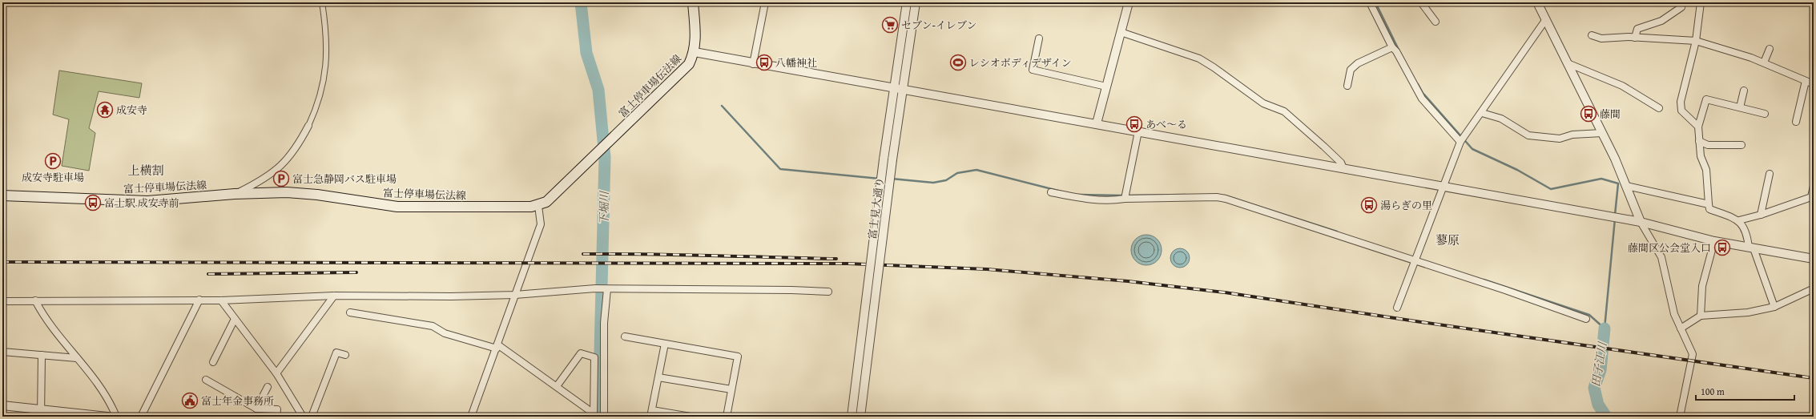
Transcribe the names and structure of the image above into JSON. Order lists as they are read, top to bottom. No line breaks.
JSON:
{"streets":{"main road":["富士停車場伝法線"],"street":["富士見大通り"]},"districts":["上横割","蓼原"],"water":["下堀川","田子江川"],"places":{"supermarket":["セブン-イレブン"],"bus stop":["八幡神社","藤間","あべ〜る","富士駅 成安寺前","湯らぎの里","藤間区公会堂入口"],"sports":["レシオボディデザイン"],"temple":["成安寺"],"parking":["成安寺駐車場","富士急静岡バス駐車場"],"public building":["富士年金事務所"]},"scale_bar":"100 m"}
